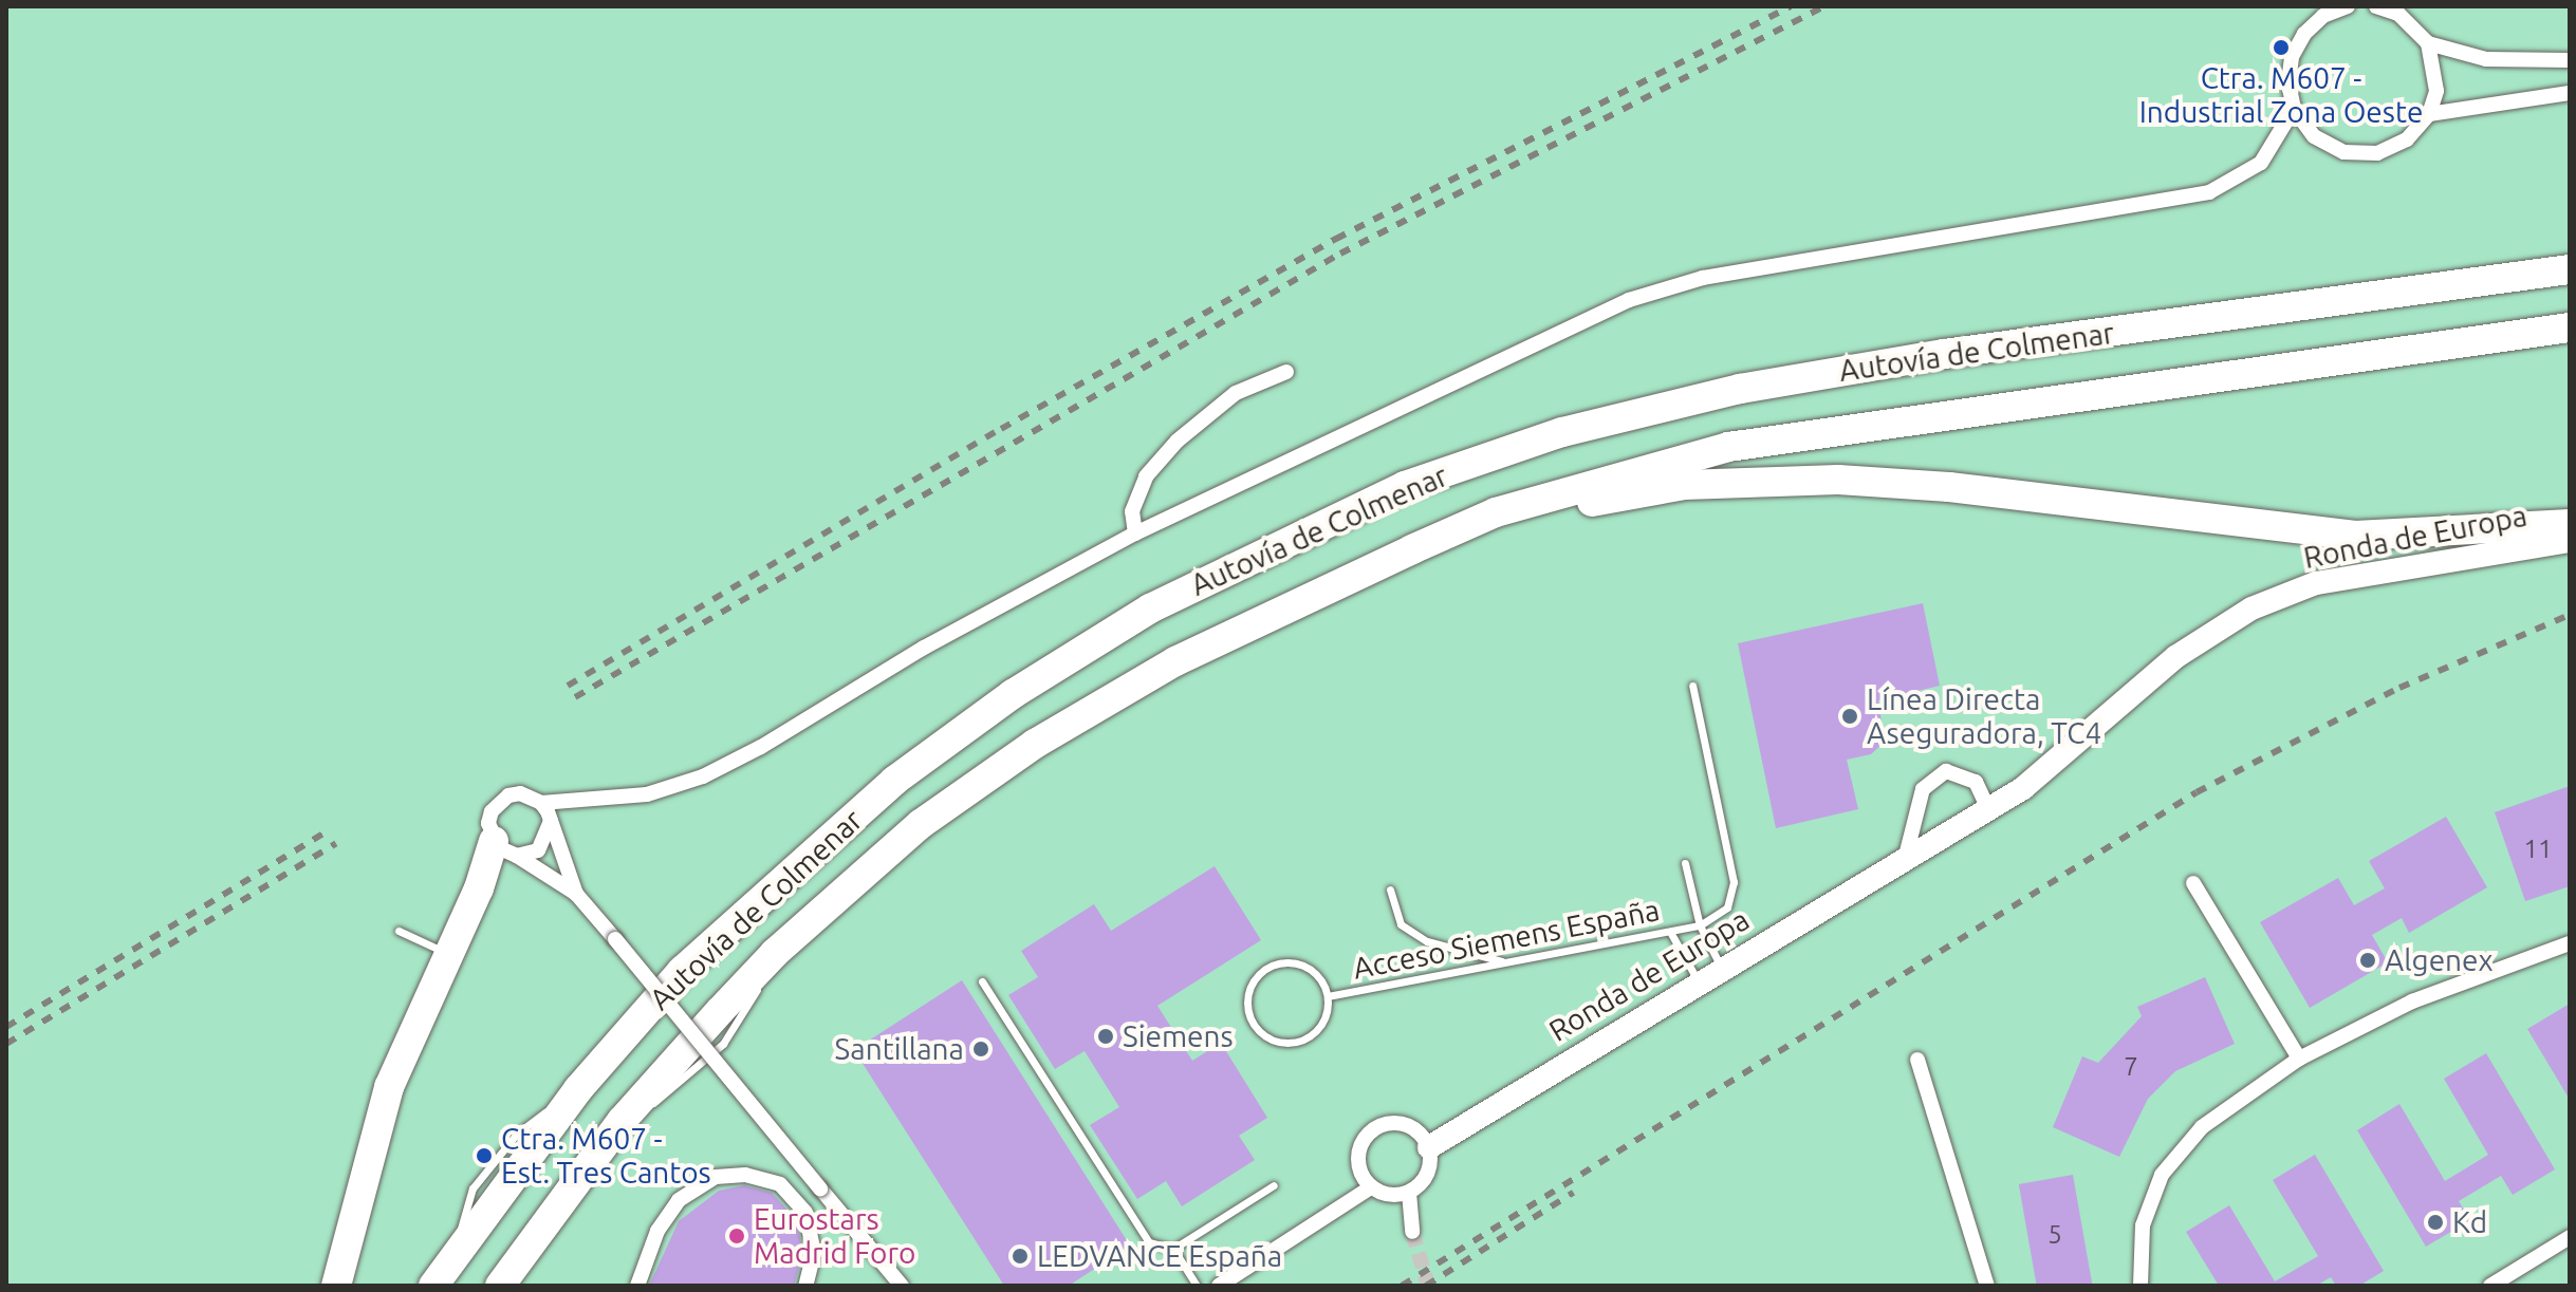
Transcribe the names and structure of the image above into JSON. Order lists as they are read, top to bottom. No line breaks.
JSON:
{"streets":{"highway":["Autovía de Colmenar"],"street":["Ronda de Europa"],"lane":["Acceso Siemens España"]},"crossings":[["Ronda de Europa","Acceso Siemens España"]],"places":["Ctra. M607 - Industrial Zona Oeste","Línea Directa Aseguradora, TC4","Algenex","Siemens","Santillana","Ctra. M607 - Est. Tres Cantos","Kd","Eurostars Madrid Foro","LEDVANCE España"],"house_numbers":["11","7","5"]}
